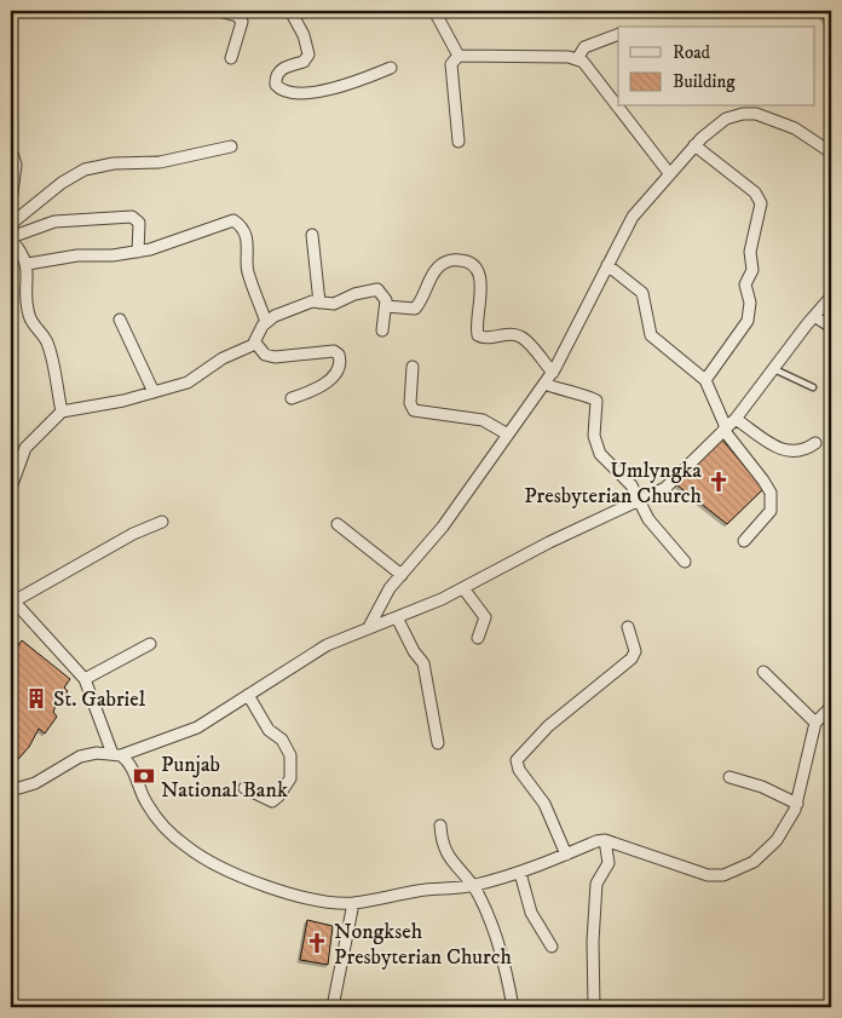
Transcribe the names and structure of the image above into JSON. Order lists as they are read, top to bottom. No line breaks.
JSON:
{"places":{"church":["Umlyngka Presbyterian Church","Nongkseh Presbyterian Church"],"building":["St. Gabriel"],"bank":["Punjab National Bank"]},"legend":["Road","Building"]}
